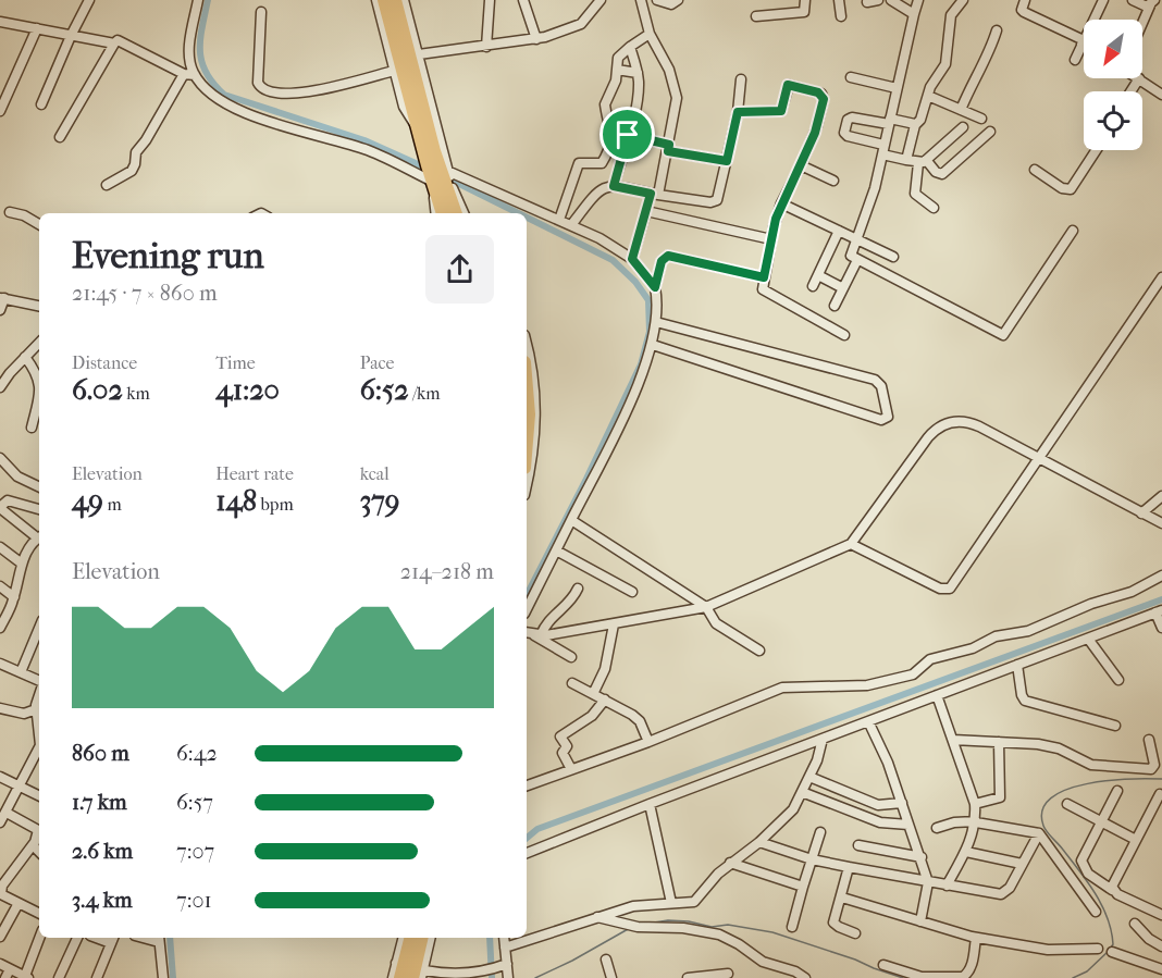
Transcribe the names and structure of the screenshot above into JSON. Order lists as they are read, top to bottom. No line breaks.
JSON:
{"north":"bottom left","page":{"heading":["Evening run","21:45 · 7 × 860 m"],"stats":[["Distance","6.02 km"],["Time","41:20"],["Pace","6:52 /km"],["Elevation","49 m"],["Heart rate","148 bpm"],["kcal","379"]],"chart":["Elevation","214–218 m"],"list":[{"name":"860 m","note":"6:42"},{"name":"1.7 km","note":"6:57"},{"name":"2.6 km","note":"7:07"},{"name":"3.4 km","note":"7:01"}]}}
